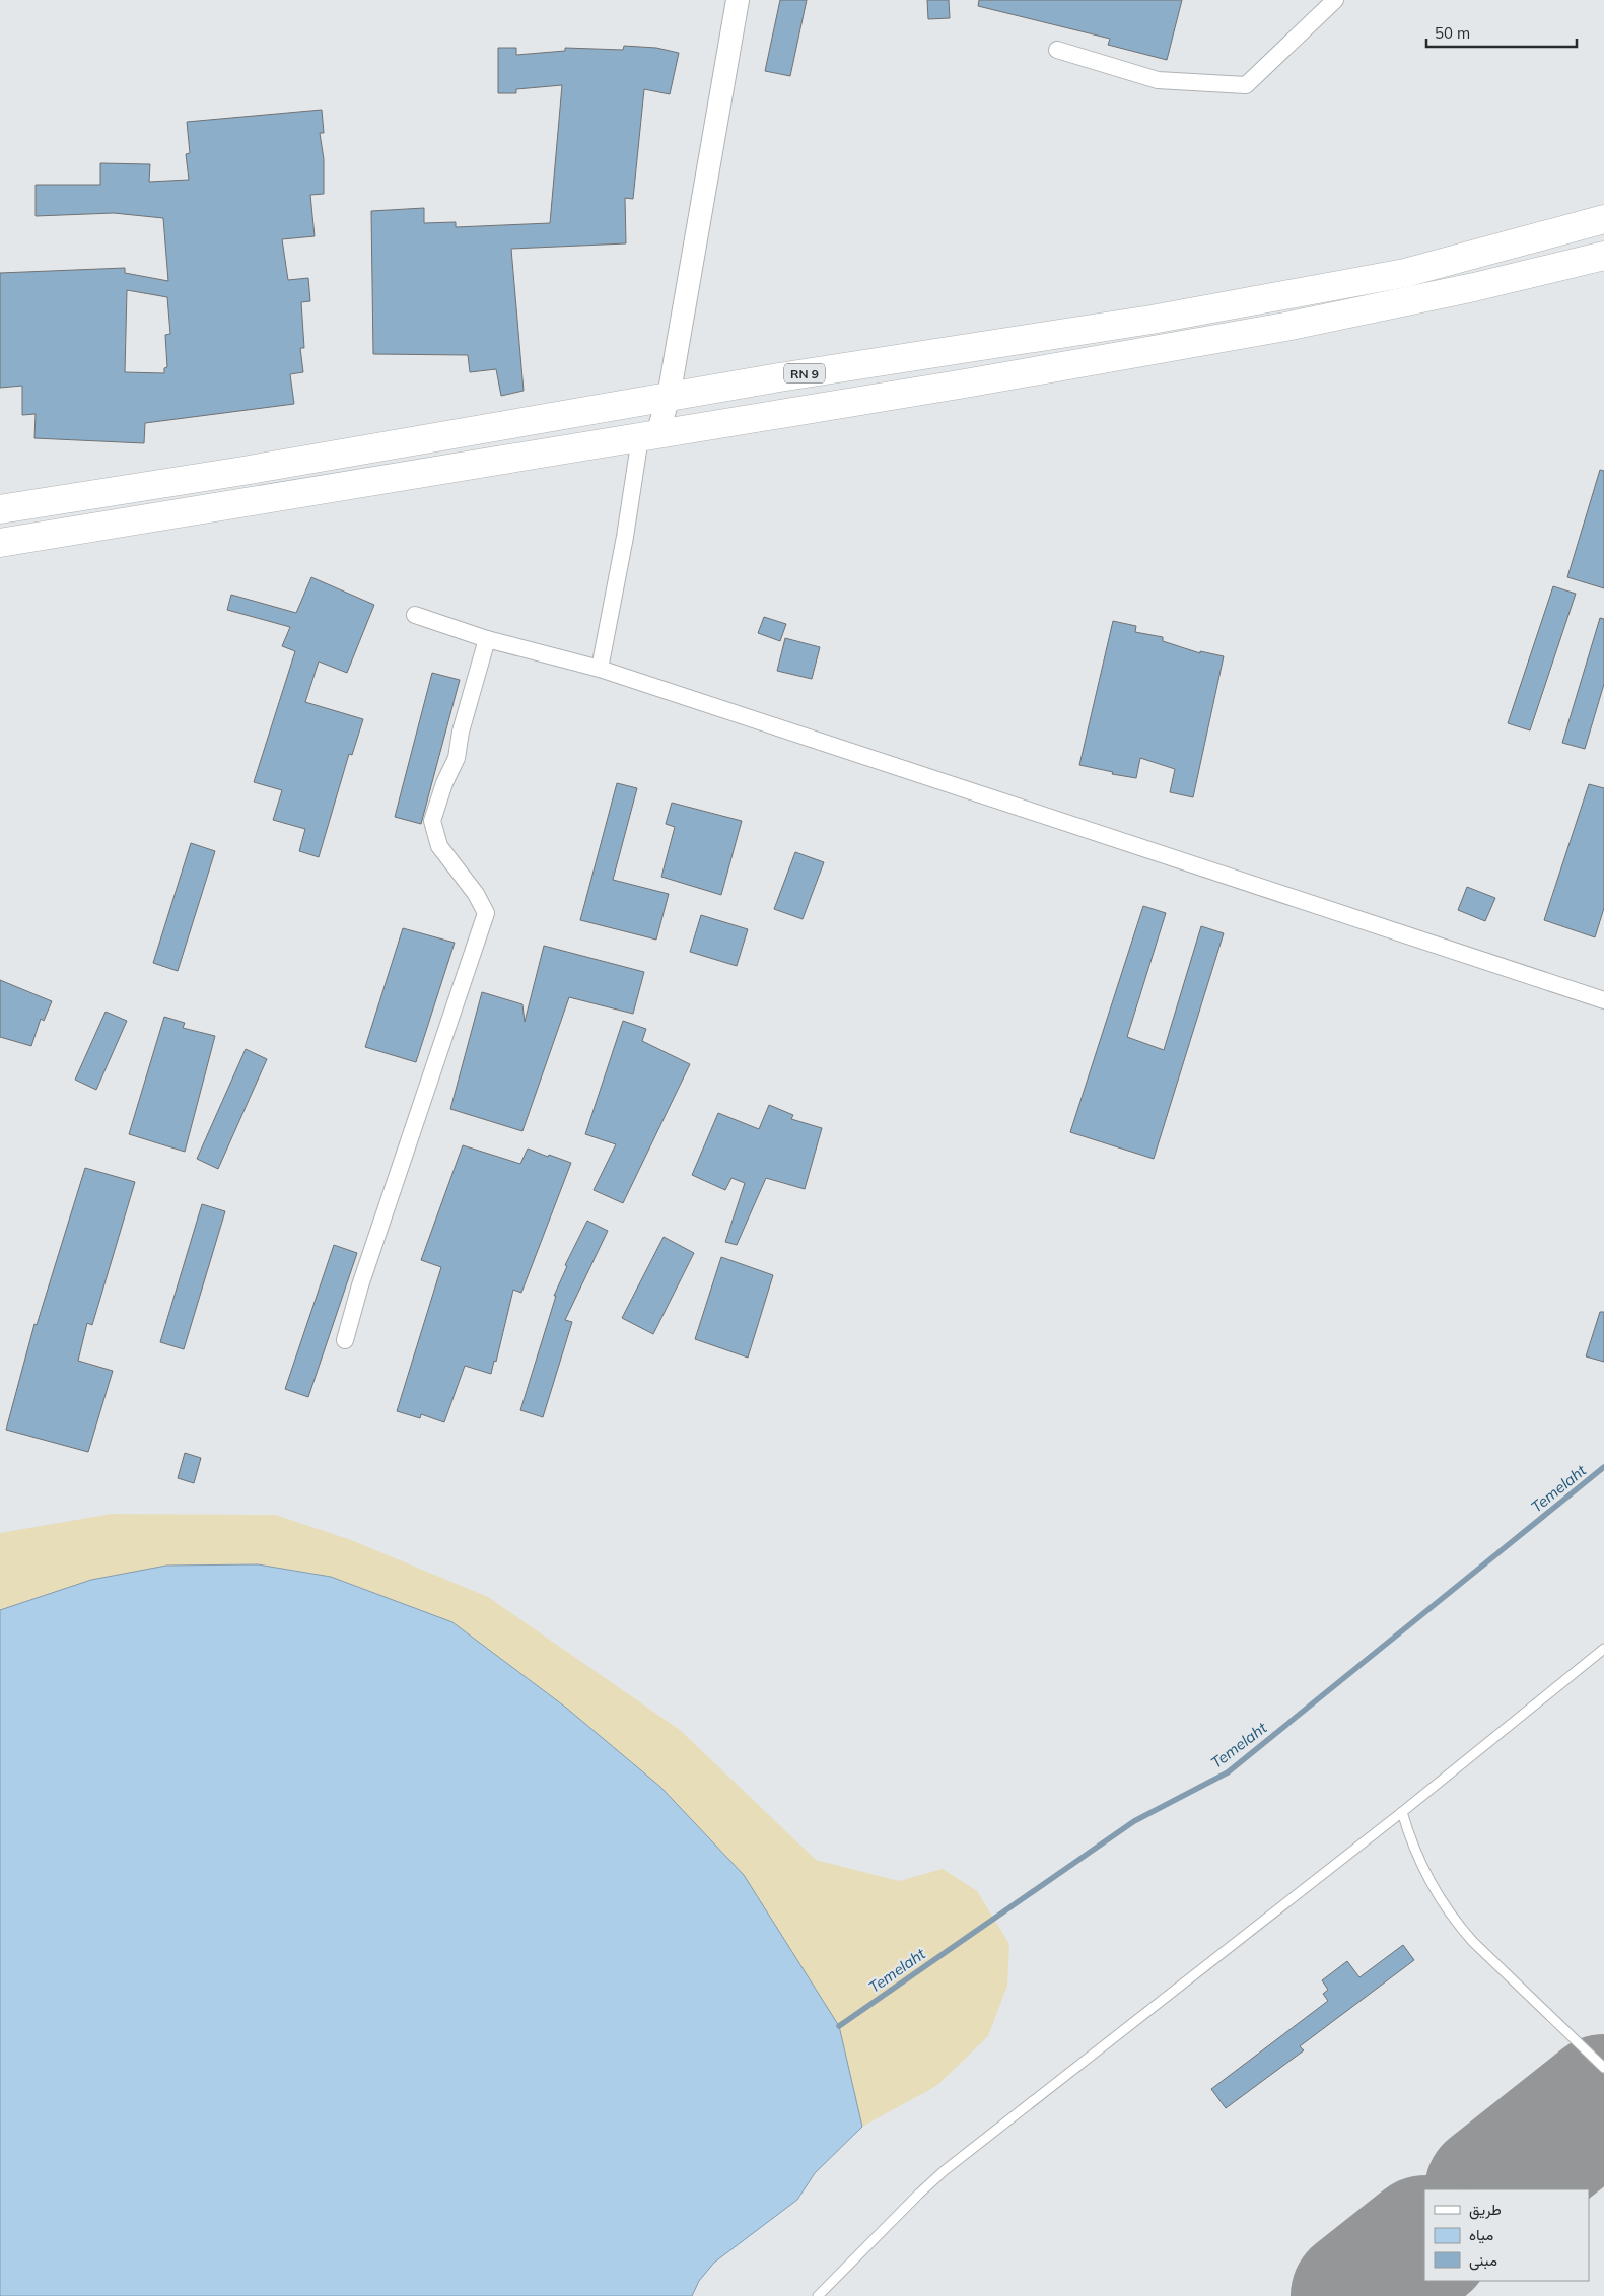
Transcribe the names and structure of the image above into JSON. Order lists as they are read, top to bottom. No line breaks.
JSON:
{"streets":{"highway":["RN 9"]},"water":["Temelaht"],"legend":["طريق","مياه","مبنى"],"scale_bar":"50 m"}
